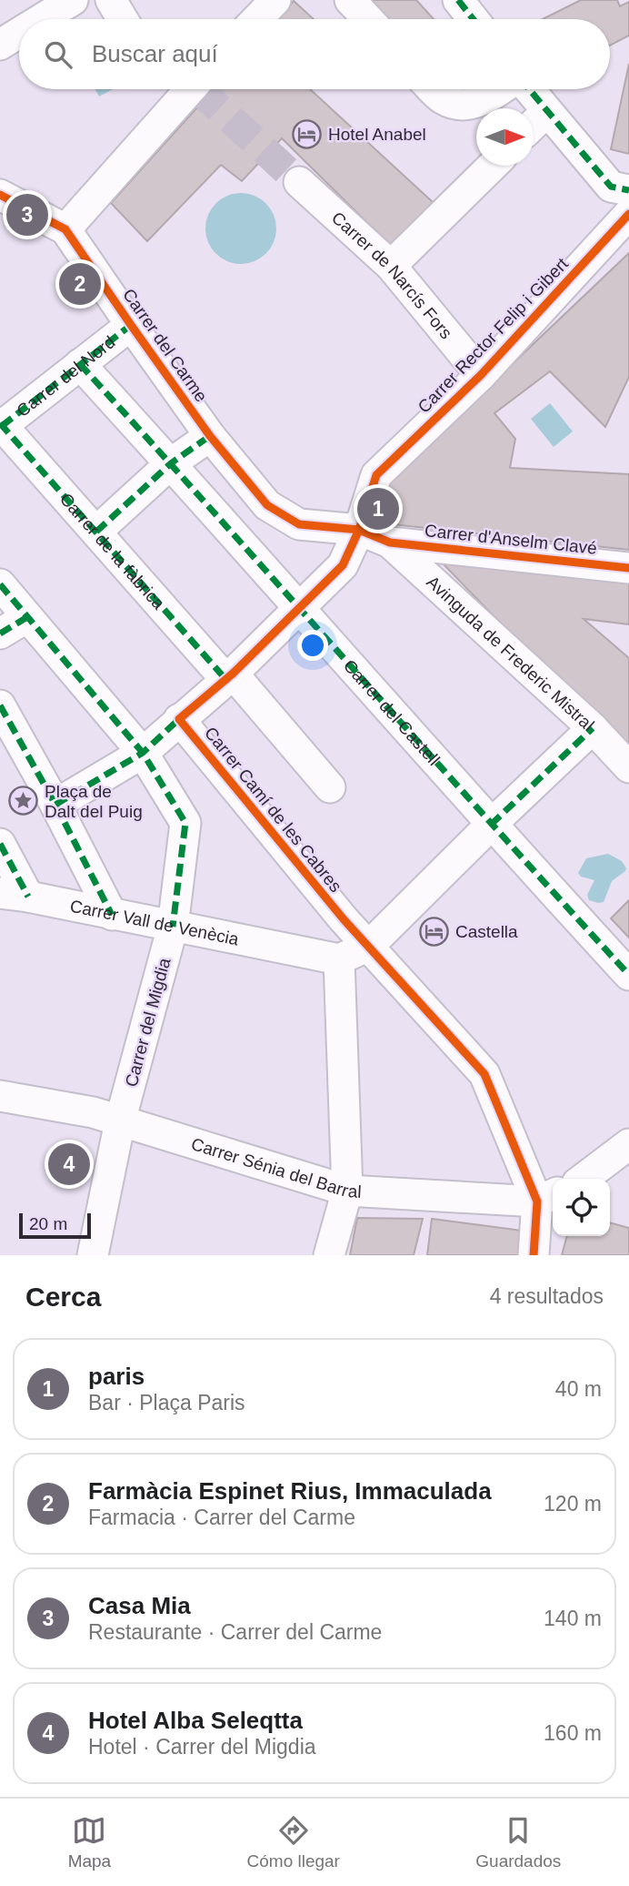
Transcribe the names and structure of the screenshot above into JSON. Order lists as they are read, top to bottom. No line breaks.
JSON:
{"streets":{"street":["Carrer de Narcís Fors","Carrer Rector Felip i Gibert","Carrer del Carme","Carrer del Nord","Carrer d'Anselm Clavé","Carrer de la fàbrica","Avinguda de Frederic Mistral","Carrer del Castell","Carrer Camí de les Cabres","Carrer Vall de Venècia","Carrer del Migdia","Carrer Sénia del Barral"]},"crossings":[["Carrer de Narcís Fors","Carrer Rector Felip i Gibert"],["Carrer Rector Felip i Gibert","Carrer del Carme"],["Carrer del Carme","Carrer del Nord"],["Carrer del Nord","Carrer de la fàbrica"],["Carrer del Nord","Carrer del Castell"],["Carrer d'Anselm Clavé","Avinguda de Frederic Mistral"],["Carrer Camí de les Cabres","Carrer Sénia del Barral"],["Carrer Vall de Venècia","Carrer del Migdia"],["Carrer del Migdia","Carrer Sénia del Barral"]],"places":{"hotel":["Hotel Anabel","Castella"],"place":["Plaça de Dalt del Puig"]},"scale_bar":"20 m","north":"right","page":{"search":"Buscar aquí","pins":["3","2","1","4"],"scale":"20 m","heading":["Cerca","4 resultados"],"list":[{"mark":"1","name":"paris","note":"Bar · Plaça Paris","value":"40 m"},{"mark":"2","name":"Farmàcia Espinet Rius, Immaculada","note":"Farmacia · Carrer del Carme","value":"120 m"},{"mark":"3","name":"Casa Mia","note":"Restaurante · Carrer del Carme","value":"140 m"},{"mark":"4","name":"Hotel Alba Seleqtta","note":"Hotel · Carrer del Migdia","value":"160 m"}],"nav":["Mapa","Cómo llegar","Guardados"]}}
